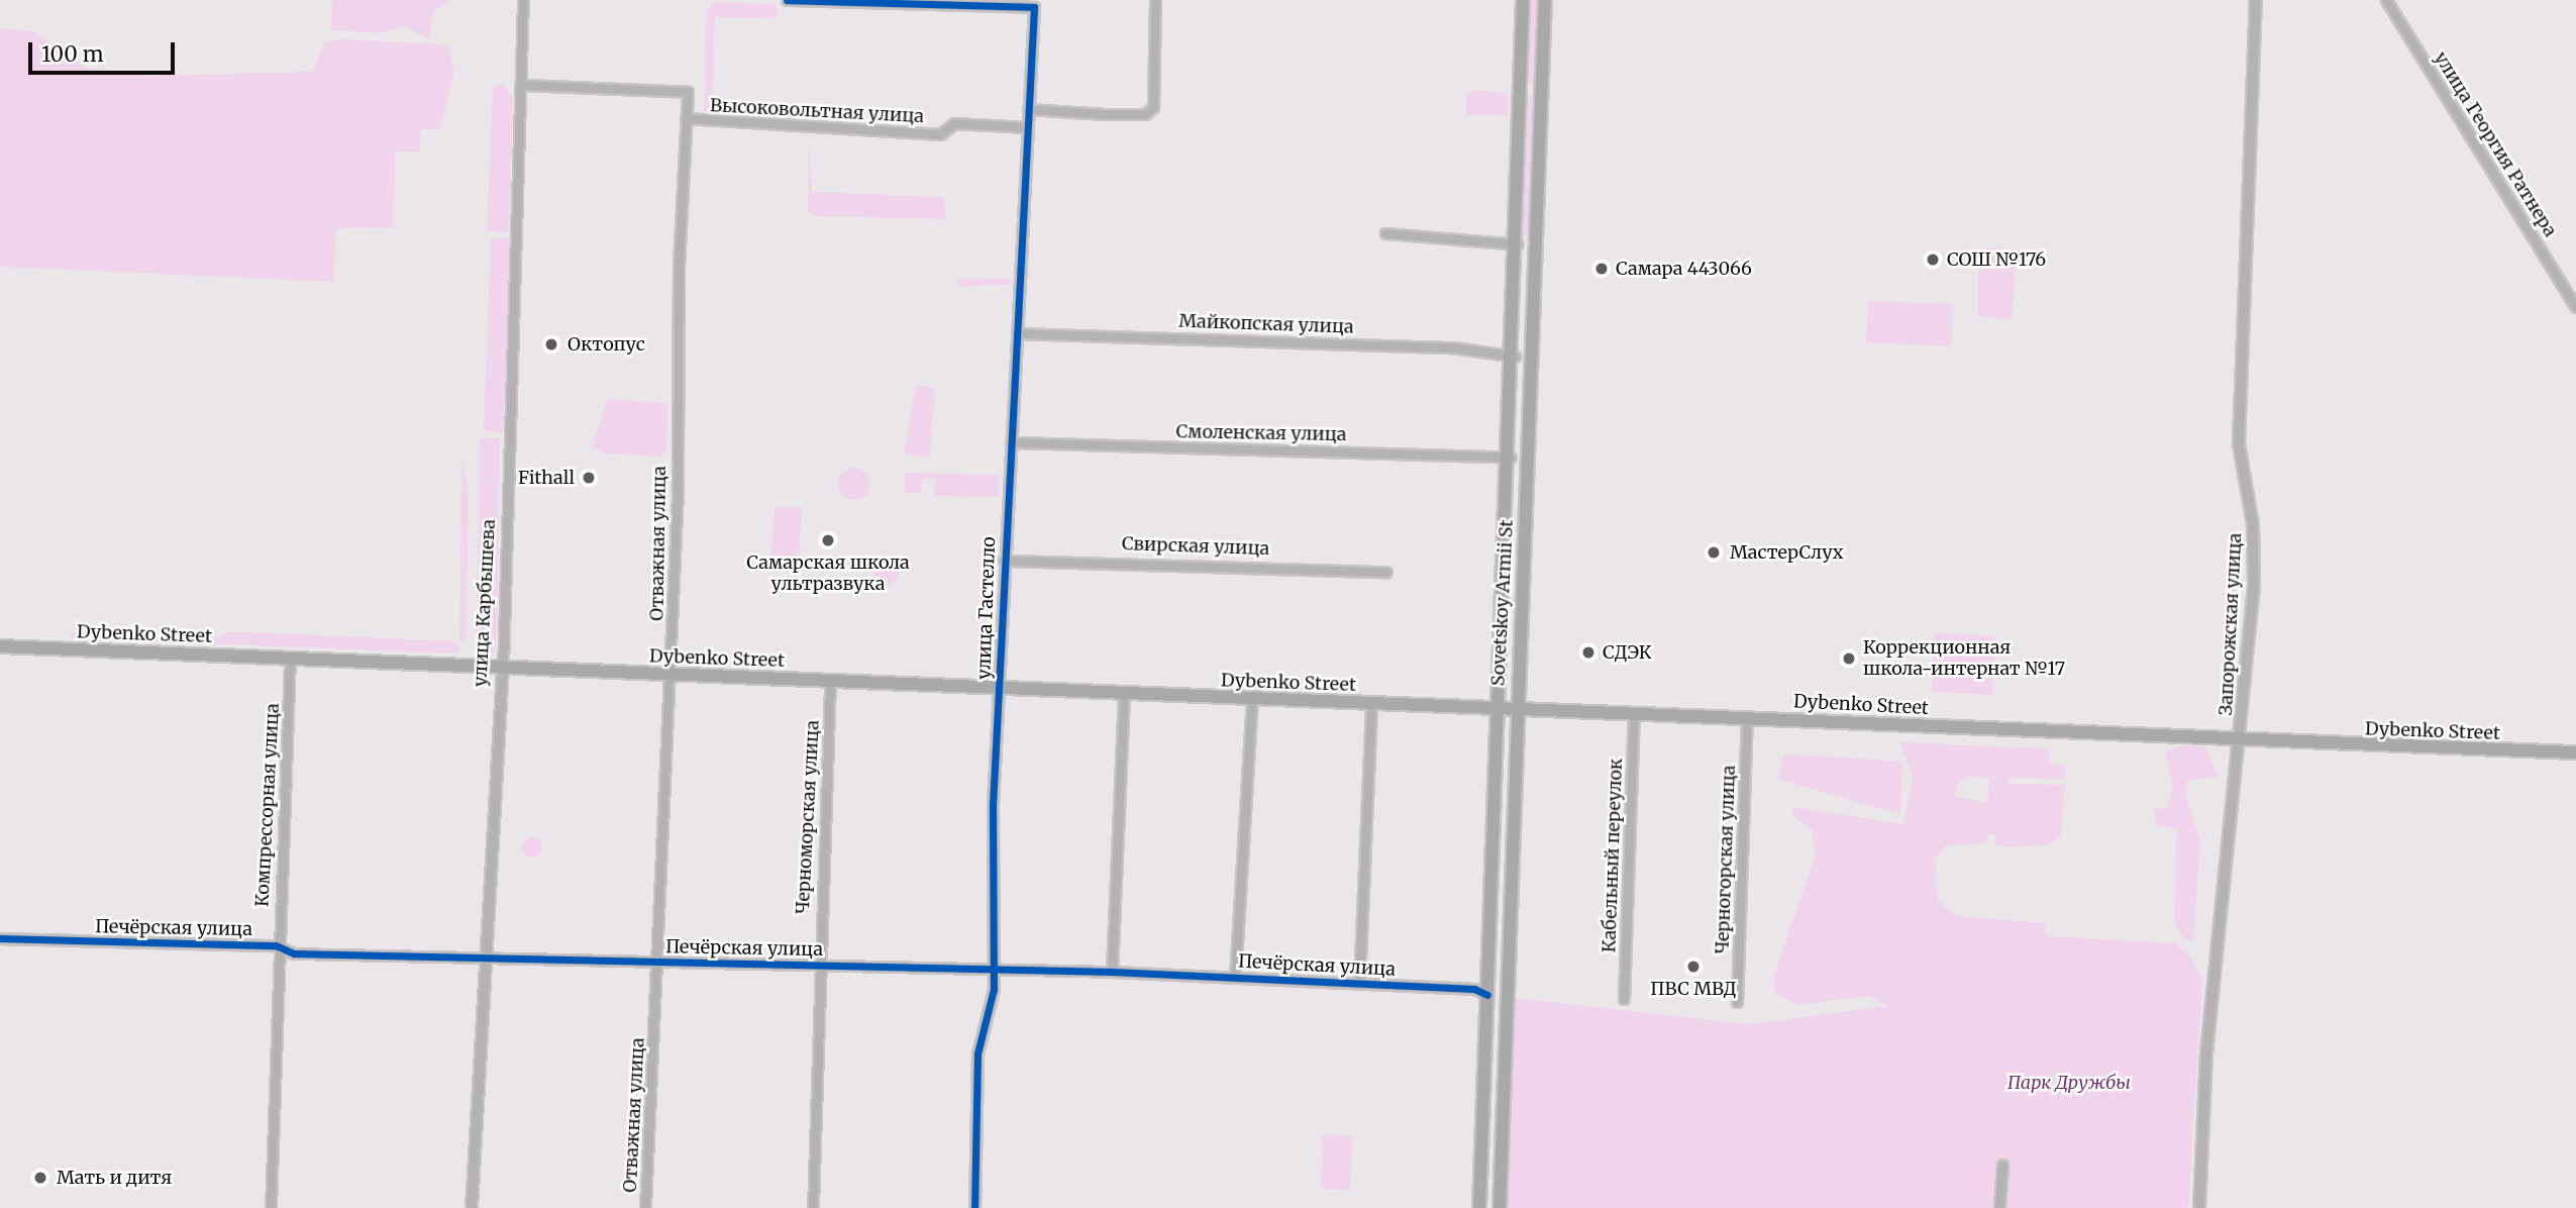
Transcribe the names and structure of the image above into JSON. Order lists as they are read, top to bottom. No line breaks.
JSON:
{"streets":{"main road":["Sovetskoy Armii St","Dybenko Street"],"street":["Высоковольтная улица","улица Георгия Ратнера","Майкопская улица","Смоленская улица","Отважная улица","Свирская улица","улица Карбышева","улица Гастелло","Запорожская улица","Компрессорная улица","Черноморская улица","Кабельный переулок","Черногорская улица","Печёрская улица"]},"crossings":[["Высоковольтная улица","Отважная улица"],["Высоковольтная улица","улица Карбышева"],["Высоковольтная улица","улица Гастелло"],["Майкопская улица","Sovetskoy Armii St"],["Майкопская улица","улица Гастелло"],["Смоленская улица","Sovetskoy Armii St"],["Смоленская улица","улица Гастелло"],["Отважная улица","Dybenko Street"],["Отважная улица","Печёрская улица"],["Свирская улица","улица Гастелло"],["улица Карбышева","Dybenko Street"],["улица Карбышева","Печёрская улица"],["Sovetskoy Armii St","Dybenko Street"],["Sovetskoy Armii St","Печёрская улица"],["улица Гастелло","Dybenko Street"],["улица Гастелло","Печёрская улица"],["Запорожская улица","Dybenko Street"],["Dybenko Street","Компрессорная улица"],["Dybenko Street","Черноморская улица"],["Dybenko Street","Кабельный переулок"],["Dybenko Street","Черногорская улица"],["Компрессорная улица","Печёрская улица"],["Черноморская улица","Печёрская улица"]],"parks":["Парк Дружбы"],"places":["СОШ №176","Самара 443066","Октопус","Fithall","Самарская школа ультразвука","МастерСлух","СДЭК","Коррекционная школа-интернат №17","ПВС МВД","Мать и дитя"],"scale_bar":"100 m"}
